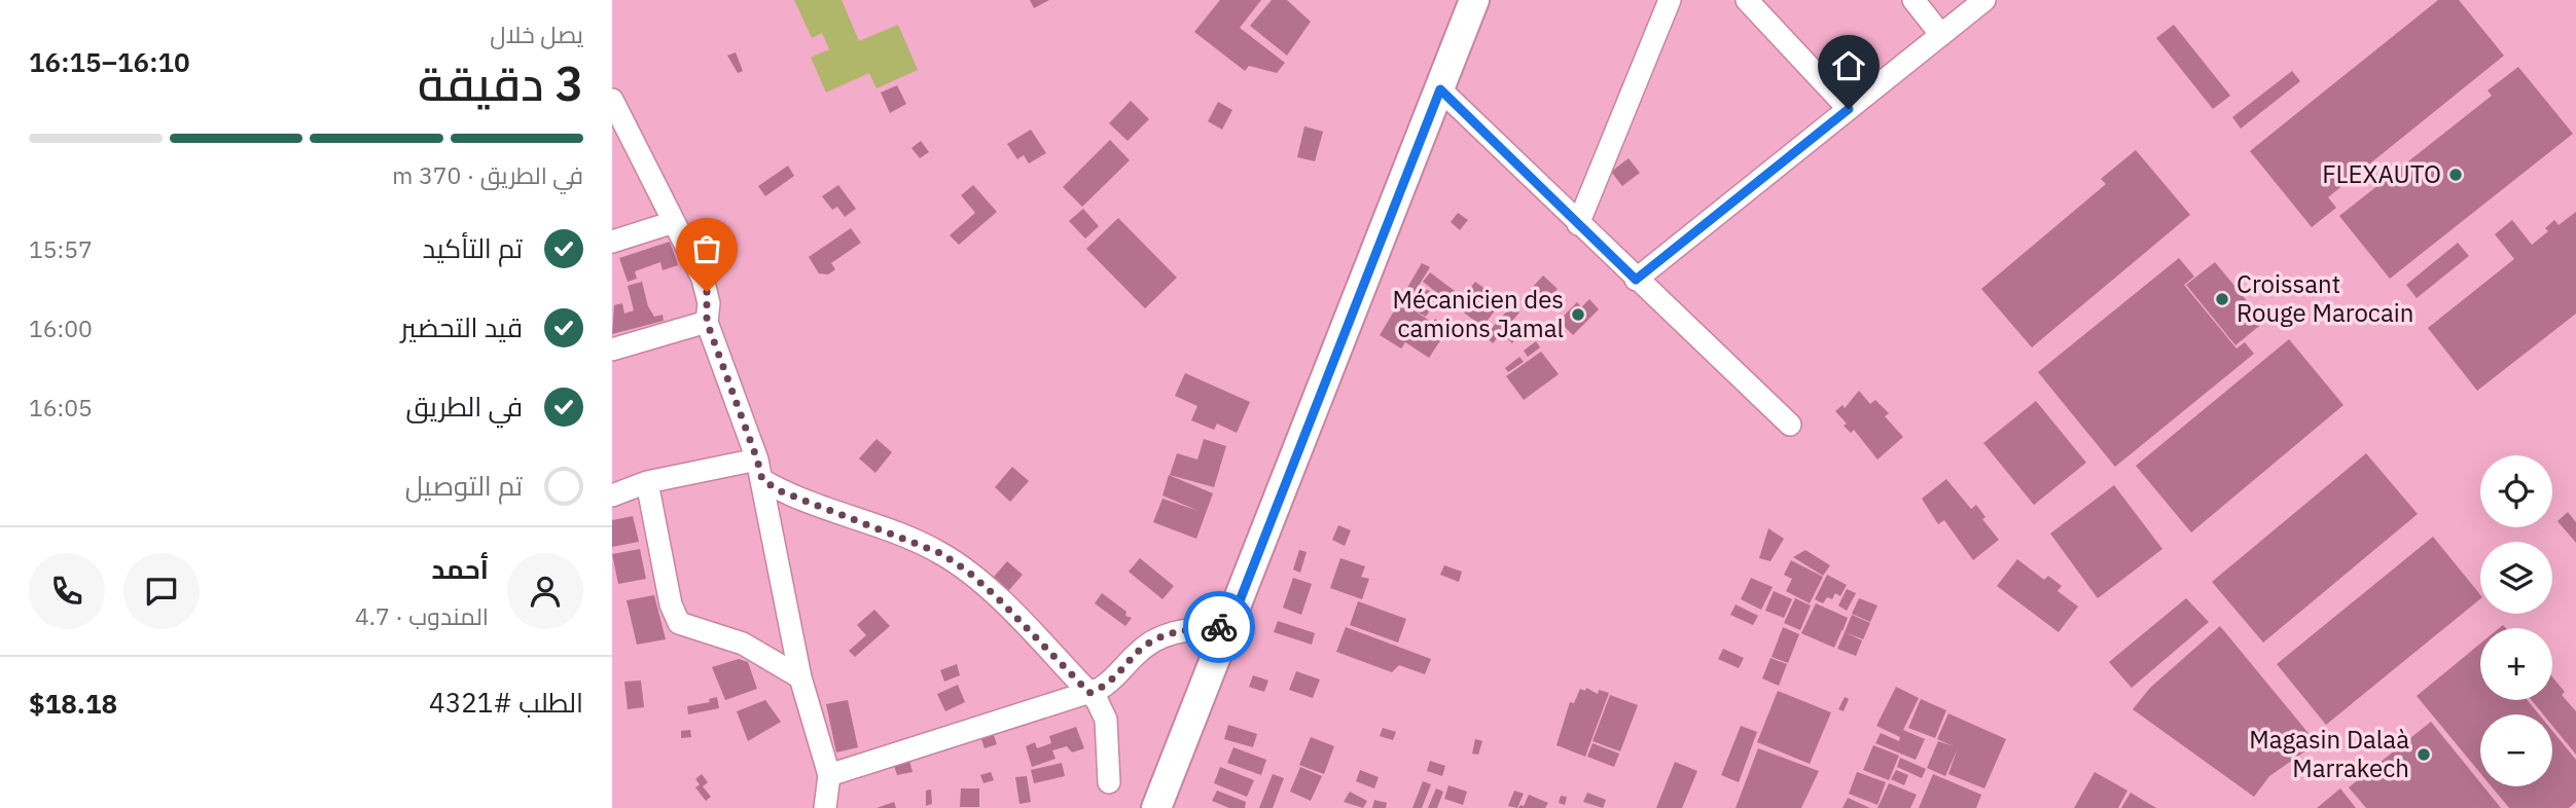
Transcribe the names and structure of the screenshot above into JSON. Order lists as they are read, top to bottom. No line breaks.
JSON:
{"places":["FLEXAUTO","Croissant Rouge Marocain","Mécanicien des camions Jamal","Magasin Dalaà Marrakech"],"page":{"heading":["3 دقيقة","يصل خلال","16:10–16:15"],"panel":["أحمد","المندوب · 4.7","الطلب #4321","$18.18"],"bar":"في الطريق · 370 m","list":[["تم التأكيد","15:57"],["قيد التحضير","16:00"],["في الطريق","16:05"],"تم التوصيل"],"map_buttons":["+","−"]}}
